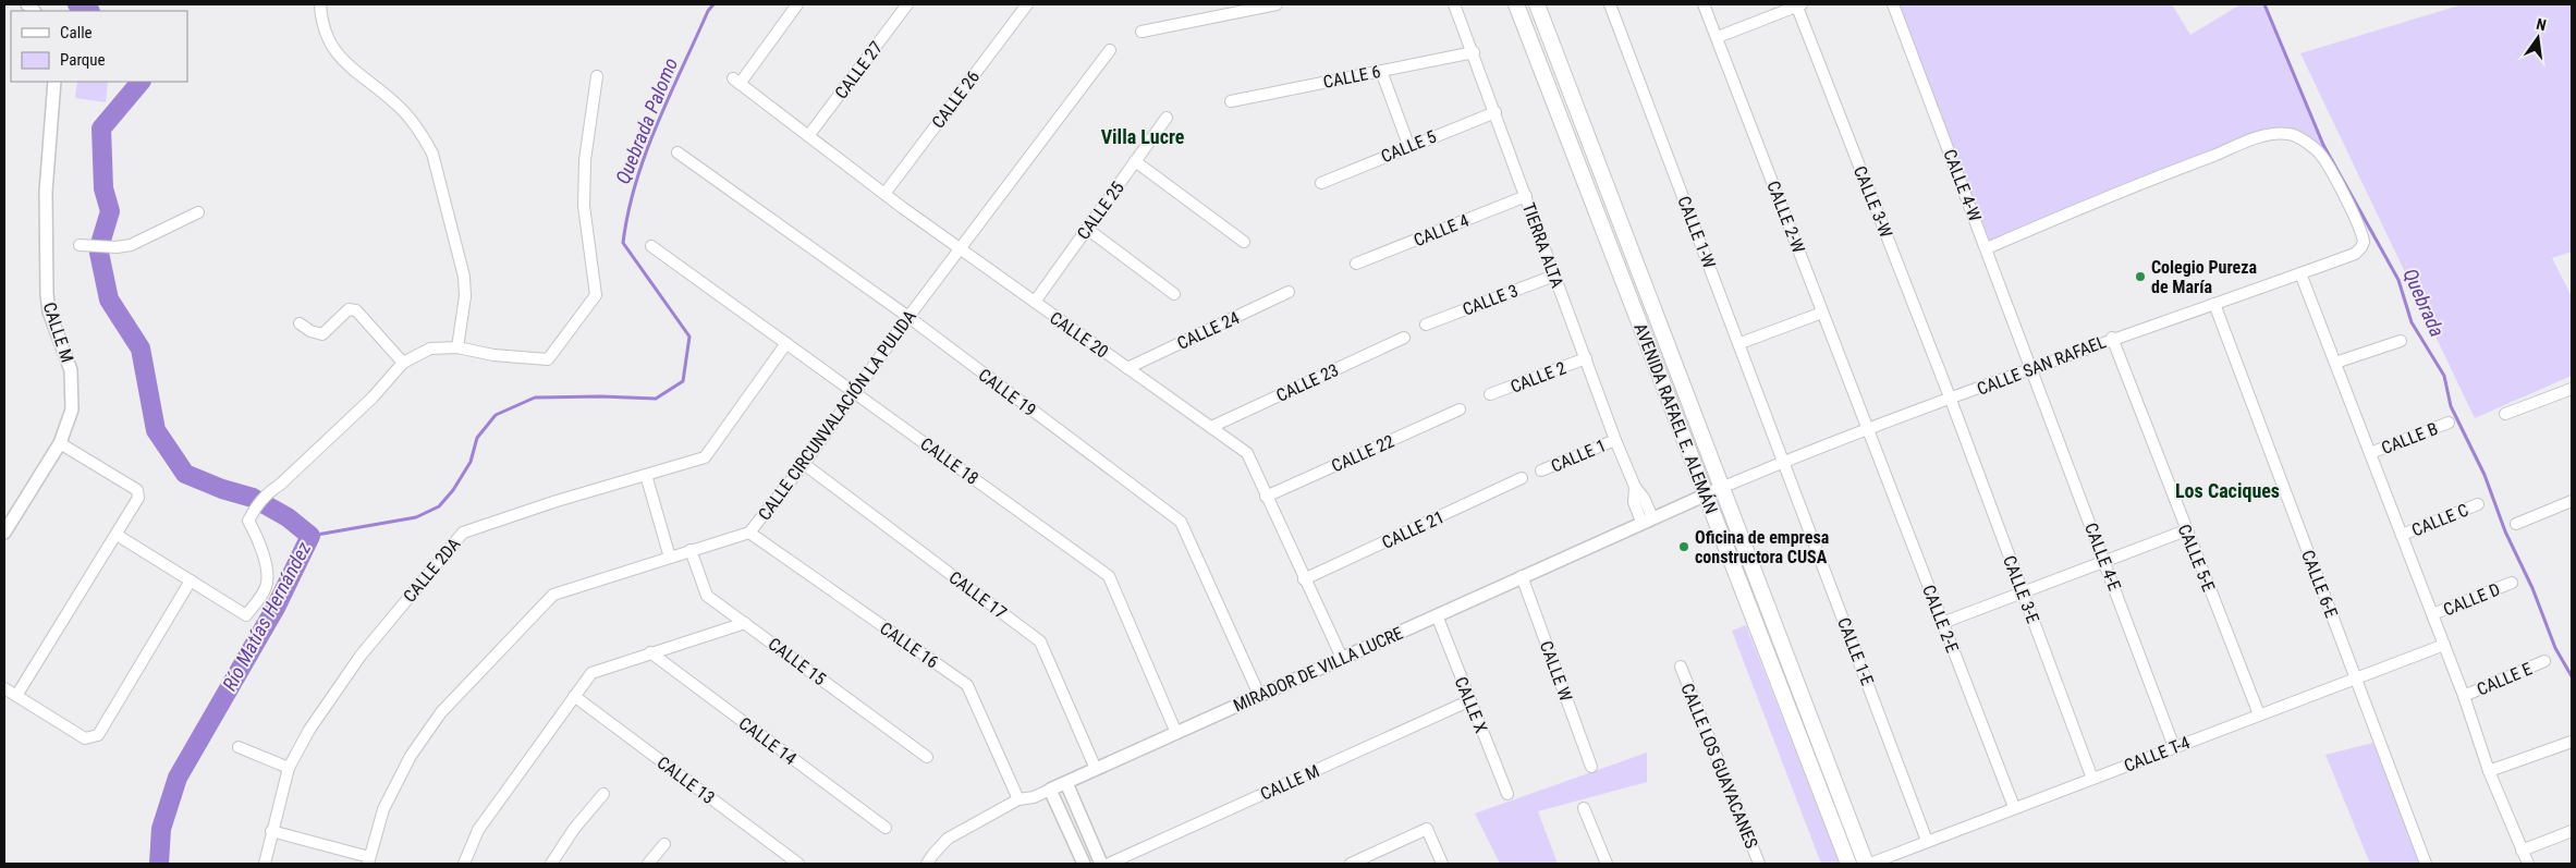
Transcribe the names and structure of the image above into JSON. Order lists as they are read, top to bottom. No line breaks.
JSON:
{"streets":{"main road":["AVENIDA RAFAEL E. ALEMÁN"],"street":["CALLE 27","CALLE 6","CALLE 26","CALLE 5","CALLE 4-W","CALLE 3-W","CALLE 25","CALLE 2-W","CALLE 4","CALLE 1-W","TIERRA ALTA","CALLE 3","CALLE 24","CALLE M","CALLE 20","CALLE SAN RAFAEL","CALLE 2","CALLE 23","CALLE 19","CALLE CIRCUNVALACIÓN LA PULIDA","CALLE B","CALLE 22","CALLE 1","CALLE 18","CALLE C","CALLE 21","CALLE 4-E","CALLE 5-E","CALLE 2DA","CALLE 6-E","CALLE 3-E","CALLE 17","CALLE D","CALLE 2-E","CALLE 16","CALLE 1-E","CALLE 15","MIRADOR DE VILLA LUCRE","CALLE W","CALLE E","CALLE X","CALLE 14","CALLE T-4","CALLE LOS GUAYACANES","CALLE 13"]},"crossings":[["CALLE 27","CALLE 20"],["CALLE 6","TIERRA ALTA"],["CALLE 26","CALLE 20"],["CALLE 5","TIERRA ALTA"],["CALLE 4-W","CALLE SAN RAFAEL"],["CALLE 4-W","CALLE 4-E"],["CALLE 3-W","CALLE SAN RAFAEL"],["CALLE 3-W","CALLE 3-E"],["CALLE 25","CALLE 20"],["CALLE 2-W","CALLE SAN RAFAEL"],["CALLE 2-W","CALLE 2-E"],["CALLE 4","TIERRA ALTA"],["CALLE 1-W","CALLE SAN RAFAEL"],["CALLE 1-W","CALLE 1-E"],["TIERRA ALTA","CALLE 3"],["TIERRA ALTA","CALLE 2"],["TIERRA ALTA","CALLE 1"],["TIERRA ALTA","MIRADOR DE VILLA LUCRE"],["CALLE 24","CALLE 20"],["CALLE M","CALLE X"],["CALLE 20","CALLE 23"],["CALLE 20","CALLE CIRCUNVALACIÓN LA PULIDA"],["CALLE 20","CALLE 22"],["CALLE 20","CALLE 21"],["CALLE 20","MIRADOR DE VILLA LUCRE"],["CALLE SAN RAFAEL","AVENIDA RAFAEL E. ALEMÁN"],["CALLE SAN RAFAEL","CALLE 4-E"],["CALLE SAN RAFAEL","CALLE 5-E"],["CALLE SAN RAFAEL","CALLE 6-E"],["CALLE SAN RAFAEL","CALLE 3-E"],["CALLE SAN RAFAEL","CALLE 2-E"],["CALLE SAN RAFAEL","CALLE 1-E"],["CALLE SAN RAFAEL","MIRADOR DE VILLA LUCRE"],["CALLE 19","CALLE CIRCUNVALACIÓN LA PULIDA"],["CALLE 19","MIRADOR DE VILLA LUCRE"],["CALLE CIRCUNVALACIÓN LA PULIDA","CALLE 18"],["CALLE CIRCUNVALACIÓN LA PULIDA","CALLE 17"],["CALLE CIRCUNVALACIÓN LA PULIDA","CALLE 16"],["CALLE CIRCUNVALACIÓN LA PULIDA","CALLE 15"],["AVENIDA RAFAEL E. ALEMÁN","MIRADOR DE VILLA LUCRE"],["AVENIDA RAFAEL E. ALEMÁN","CALLE T-4"],["CALLE 18","CALLE 2DA"],["CALLE 18","MIRADOR DE VILLA LUCRE"],["CALLE 4-E","CALLE T-4"],["CALLE 5-E","CALLE T-4"],["CALLE 6-E","CALLE T-4"],["CALLE 3-E","CALLE T-4"],["CALLE 17","MIRADOR DE VILLA LUCRE"],["CALLE 2-E","CALLE T-4"],["CALLE 16","MIRADOR DE VILLA LUCRE"],["CALLE 1-E","CALLE T-4"],["MIRADOR DE VILLA LUCRE","CALLE W"],["MIRADOR DE VILLA LUCRE","CALLE X"]],"districts":["Villa Lucre","Los Caciques"],"water":["Quebrada Palomo","Quebrada","Río Matías Hernández"],"places":["Colegio Pureza de María","Oficina de empresa constructora CUSA"],"legend":["Calle","Parque"],"north":"top"}
